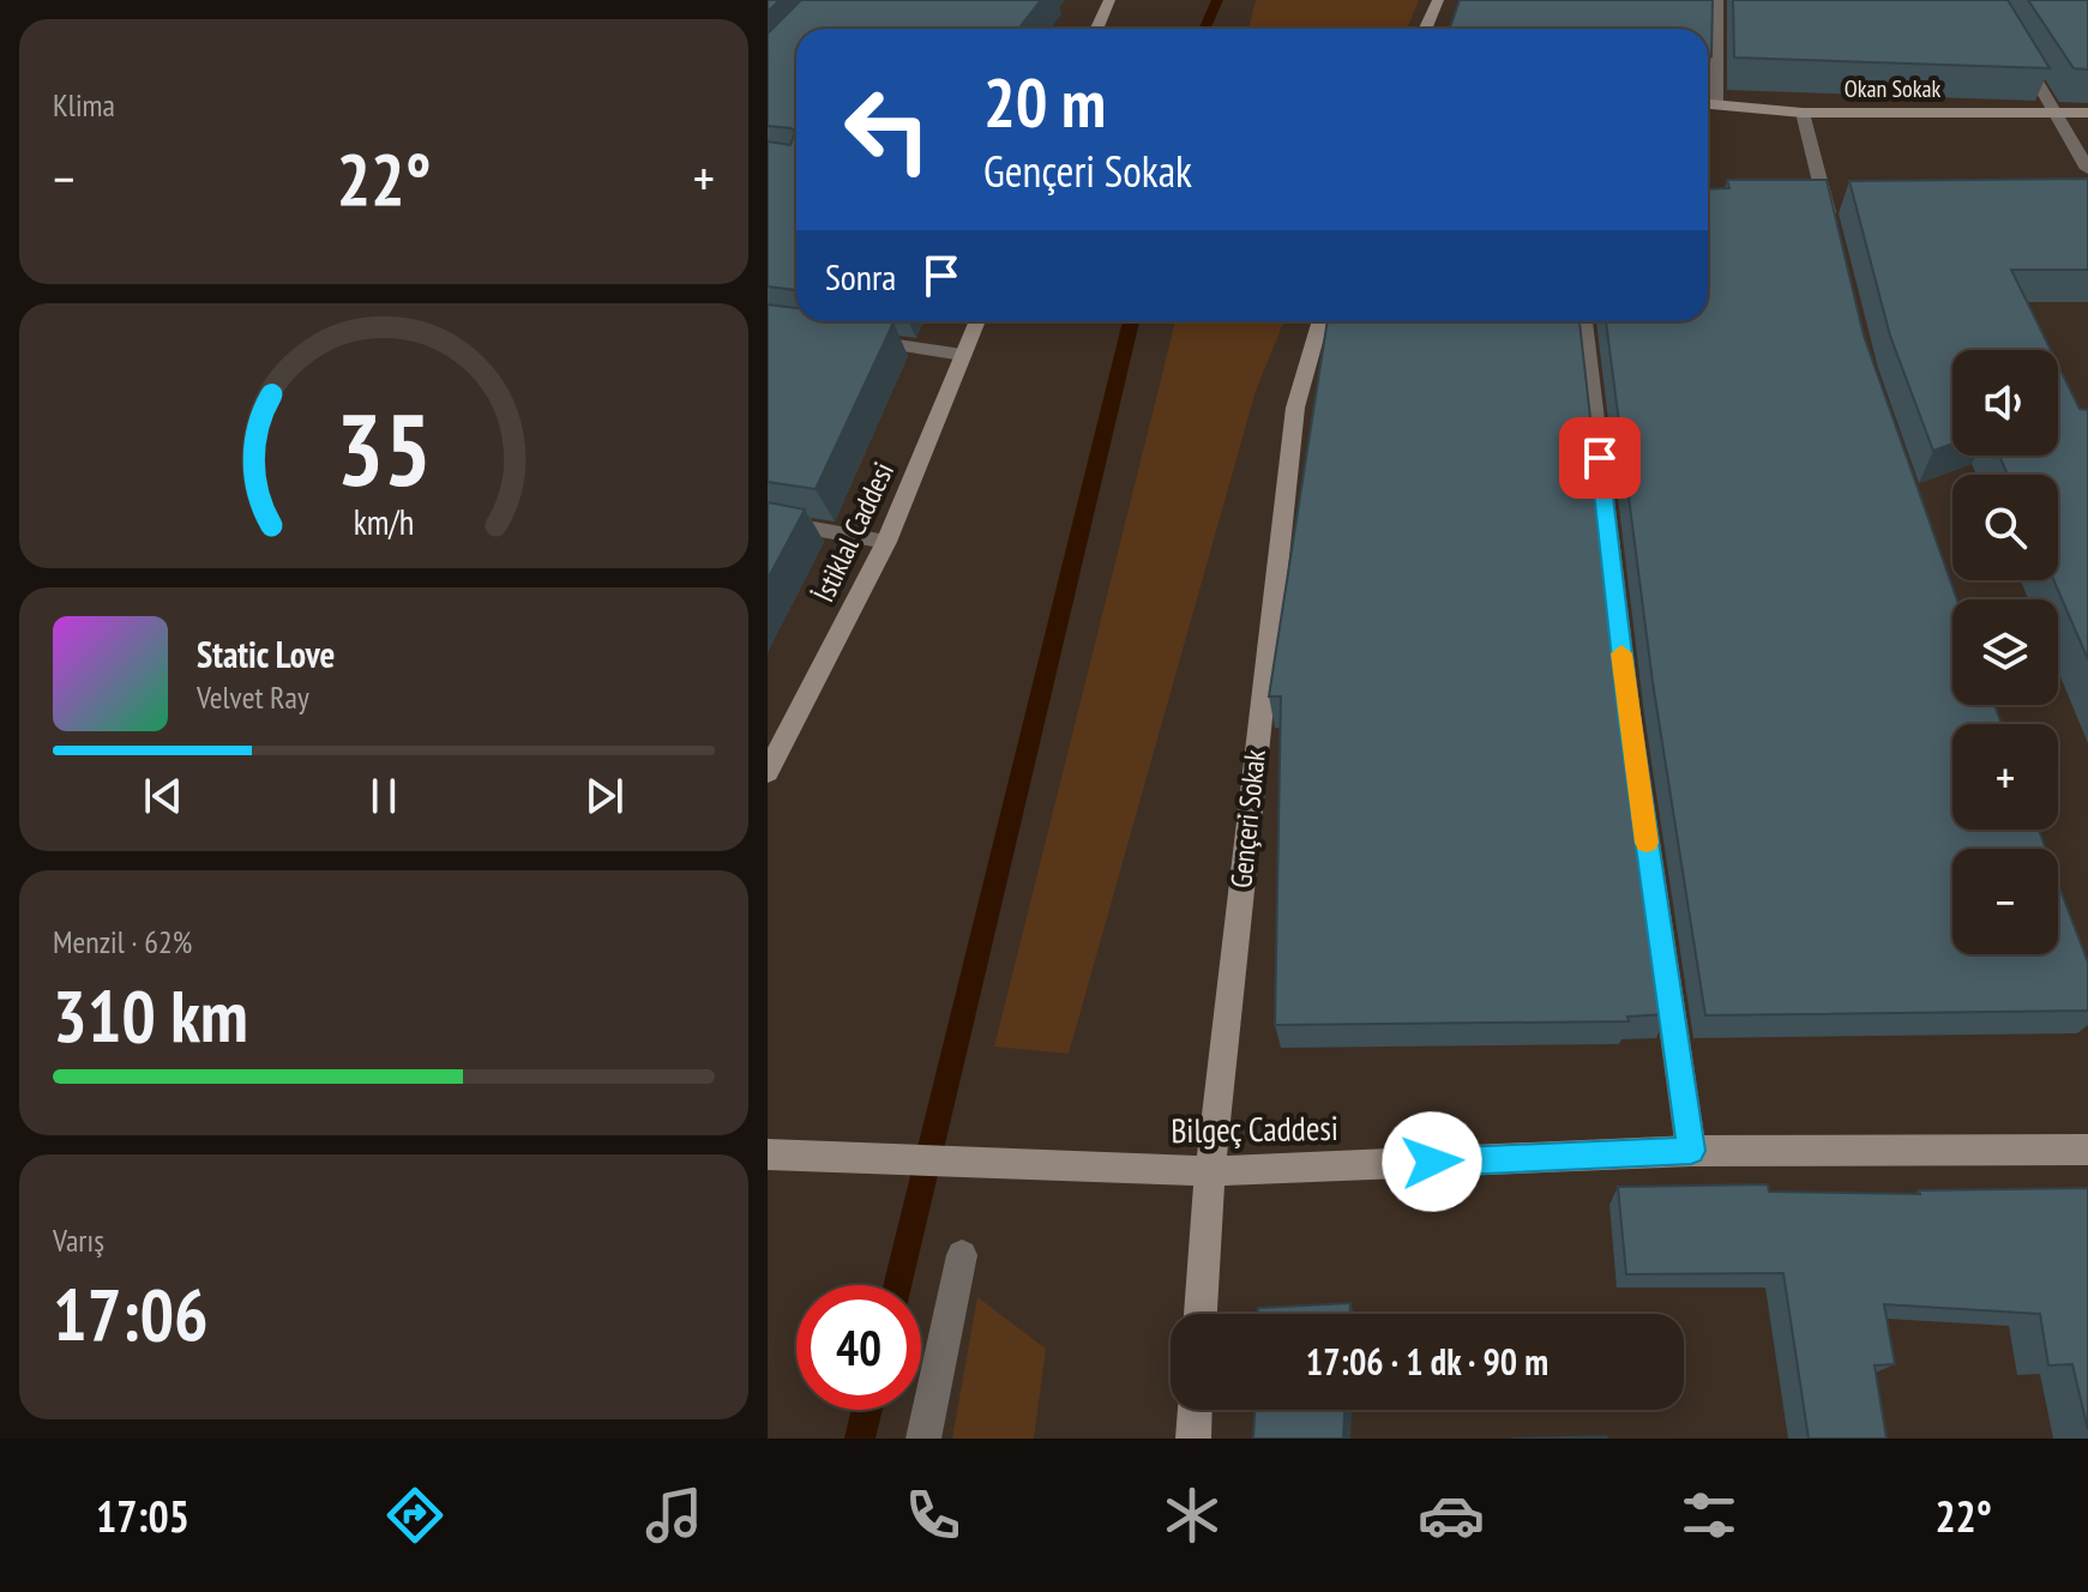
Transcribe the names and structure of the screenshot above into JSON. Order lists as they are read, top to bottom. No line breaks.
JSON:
{"streets":{"street":["Okan Sokak","İstiklal Caddesi","Gençeri Sokak","Bilgeç Caddesi"]},"crossings":[["Gençeri Sokak","Bilgeç Caddesi"]],"page":{"tile":["Klima",["Menzil · 62%","310 km"],["Varış","17:06"]],"turn":["20 m","Gençeri Sokak"],"heat":["−","22°","+"],"then":"Sonra","map_buttons":["+","−"],"song":["Static Love","Velvet Ray"],"limit":"40","trip":"17:06 · 1 dk · 90 m","tabs":["17:05","22°"],"gauge":["35","km/h"]}}
